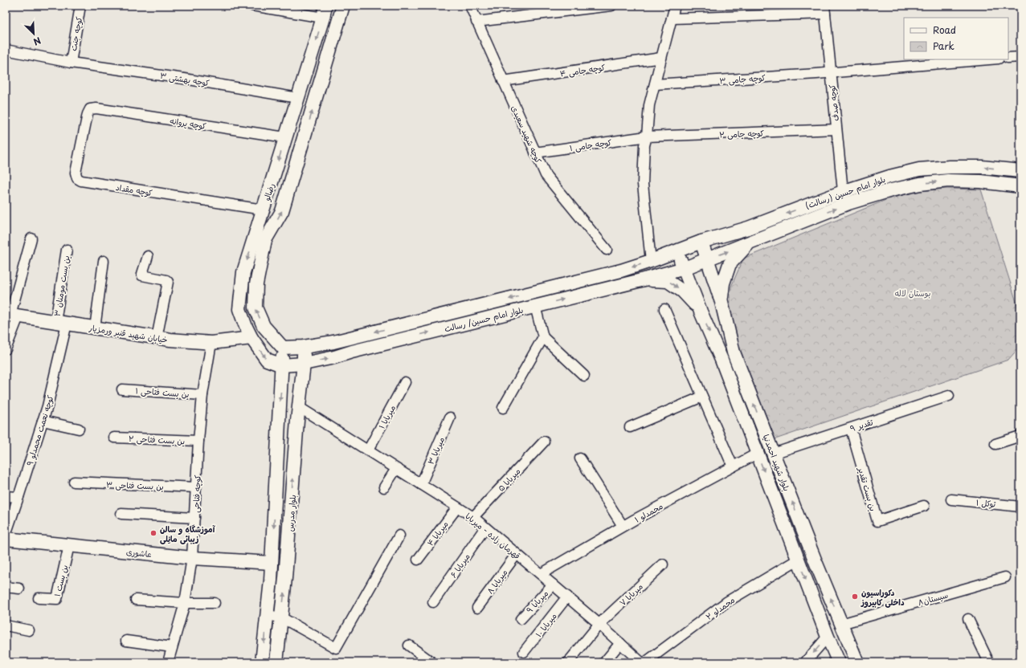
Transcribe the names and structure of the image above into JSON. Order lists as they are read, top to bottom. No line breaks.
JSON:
{"streets":{"main road":["رضالو","بلوار امام حسین (رسالت)","بلوار امام حسین/ رسالت","خیابان شهید قنبر ورمزیار","بلوار شهید احمدنیا","بلوار مدرس","عاشوری"],"street":["کوچه جنت","کوچه جامی ۴","کوچه بهشتی ۳","کوچه جامی ۳","کوچه صدف","کوچه پروانه","کوچه جامی ۲","کوچه شهید سعیدی","کوچه جامی ۱","کوچه مقداد","۳ بن بست مومنان","بن بست فتاحی ۱","میربابا ۱","۹ تقدیر","کوچه نعمت محمدلو ۹","بن بست فتاحی ۲","میربابا ۳","میربابا ۵","بن بست فتاحی ۳","بن بست تقدیر","کوچه فتاحی","توکل ۱","محمدلو ۱","میربابا ۴","قهرمان زاده - میربابا","میربابا ۶","۱ بن بست","میربابا ۸","میربابا ۷","سیستان۸","میربابا ۹","محمدلو ۲","میربابا ۱۰"]},"crossings":[["کوچه جنت","کوچه بهشتی ۳"],["کوچه جامی ۴","کوچه شهید سعیدی"],["کوچه بهشتی ۳","رضالو"],["کوچه جامی ۳","کوچه صدف"],["کوچه صدف","کوچه جامی ۲"],["کوچه صدف","بلوار امام حسین (رسالت)"],["کوچه پروانه","کوچه مقداد"],["کوچه پروانه","رضالو"],["کوچه جامی ۲","کوچه جامی ۱"],["کوچه شهید سعیدی","کوچه جامی ۱"],["کوچه مقداد","رضالو"],["رضالو","بلوار امام حسین/ رسالت"],["رضالو","خیابان شهید قنبر ورمزیار"],["رضالو","بلوار مدرس"],["بلوار امام حسین (رسالت)","بلوار امام حسین/ رسالت"],["بلوار امام حسین (رسالت)","بلوار شهید احمدنیا"],["۳ بن بست مومنان","خیابان شهید قنبر ورمزیار"],["۳ بن بست مومنان","کوچه نعمت محمدلو ۹"],["بلوار امام حسین/ رسالت","بلوار شهید احمدنیا"],["بلوار امام حسین/ رسالت","بلوار مدرس"],["خیابان شهید قنبر ورمزیار","کوچه نعمت محمدلو ۹"],["خیابان شهید قنبر ورمزیار","کوچه فتاحی"],["بن بست فتاحی ۱","کوچه فتاحی"],["میربابا ۱","قهرمان زاده - میربابا"],["۹ تقدیر","بلوار شهید احمدنیا"],["۹ تقدیر","بن بست تقدیر"],["بن بست فتاحی ۲","کوچه فتاحی"],["میربابا ۳","قهرمان زاده - میربابا"],["بلوار شهید احمدنیا","محمدلو ۱"],["بلوار شهید احمدنیا","سیستان۸"],["بلوار شهید احمدنیا","محمدلو ۲"],["میربابا ۵","قهرمان زاده - میربابا"],["بن بست فتاحی ۳","کوچه فتاحی"],["کوچه فتاحی","عاشوری"],["محمدلو ۱","قهرمان زاده - میربابا"],["بلوار مدرس","قهرمان زاده - میربابا"],["بلوار مدرس","عاشوری"],["میربابا ۴","قهرمان زاده - میربابا"],["قهرمان زاده - میربابا","میربابا ۶"],["قهرمان زاده - میربابا","میربابا ۸"],["قهرمان زاده - میربابا","میربابا ۷"],["قهرمان زاده - میربابا","میربابا ۹"],["قهرمان زاده - میربابا","میربابا ۱۰"],["عاشوری","۱ بن بست"]],"parks":["بوستان لاله"],"places":["آموزشگاه و سالن زیبائی مانِلی","دکوراسیون داخلی کابیروز"],"legend":["Road","Park"],"north":"bottom right"}
